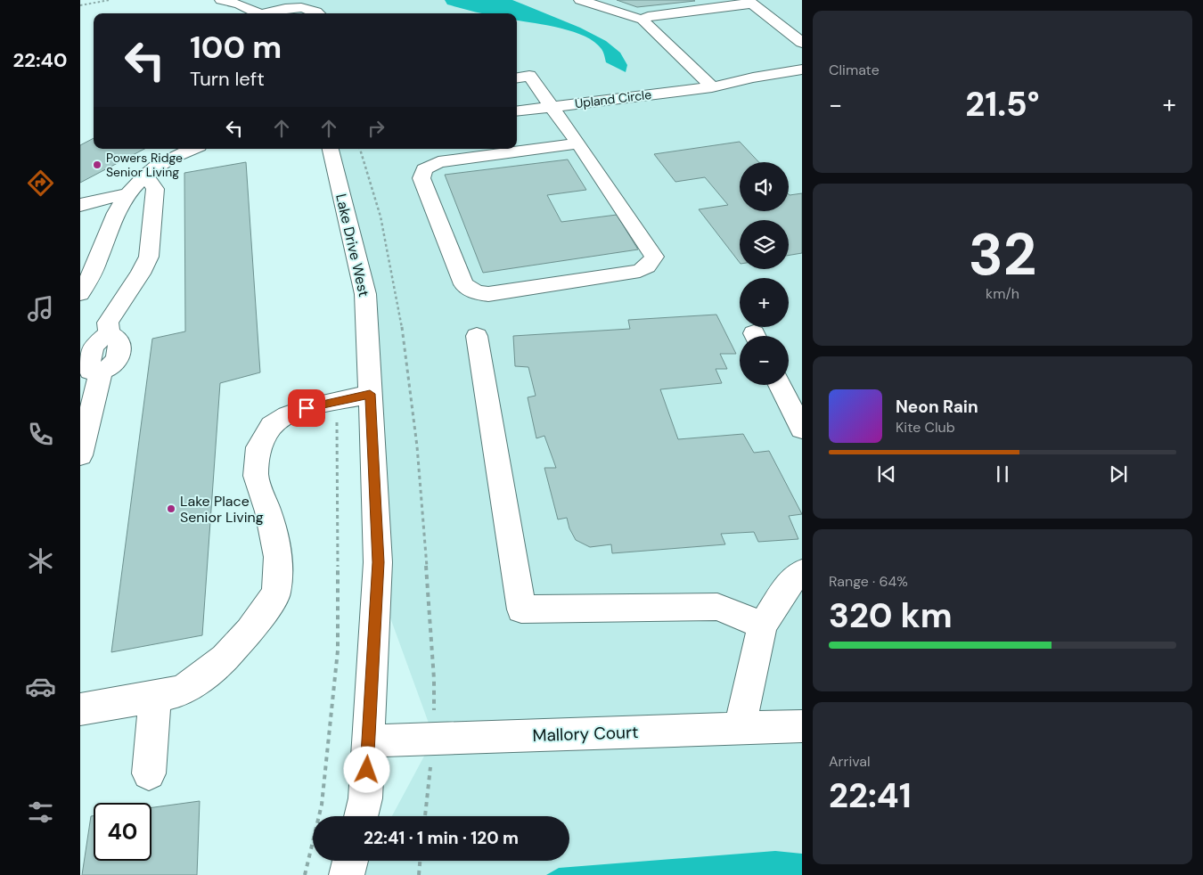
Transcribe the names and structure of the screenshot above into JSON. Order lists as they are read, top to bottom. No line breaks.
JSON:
{"streets":{"street":["Upland Circle","Lake Drive West","Mallory Court"]},"crossings":[["Lake Drive West","Mallory Court"]],"places":["Powers Ridge Senior Living","Lake Place Senior Living"],"page":{"tabs":"22:40","tile":["Climate",["32","km/h"],["Range · 64%","320 km"],["Arrival","22:41"]],"turn":["100 m","Turn left"],"heat":["−","21.5°","+"],"map_buttons":["+","−"],"song":["Neon Rain","Kite Club"],"limit":"40","trip":"22:41 · 1 min · 120 m"}}
